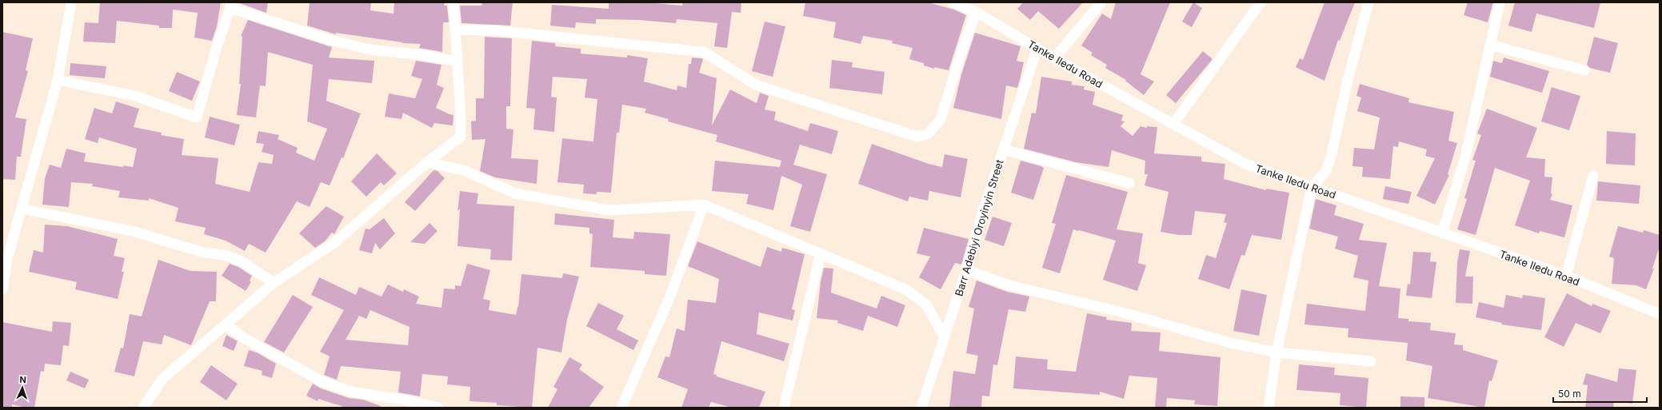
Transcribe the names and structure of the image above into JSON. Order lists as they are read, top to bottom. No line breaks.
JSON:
{"streets":{"street":["Tanke Iledu Road","Barr Adebiyi Oroyinyin Street"]},"crossings":[["Tanke Iledu Road","Barr Adebiyi Oroyinyin Street"]],"scale_bar":"50 m","north":"top"}
